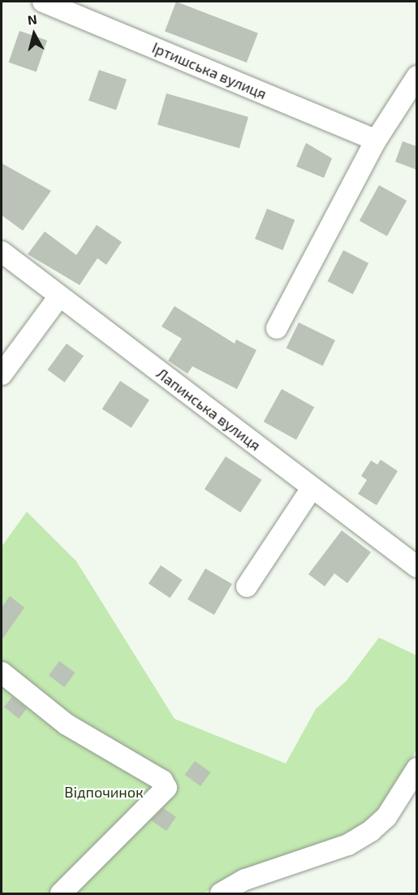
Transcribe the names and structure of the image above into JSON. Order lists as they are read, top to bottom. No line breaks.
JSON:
{"streets":{"street":["Іртишська вулиця","Лапинська вулиця"]},"parks":["Відпочинок"],"north":"top"}
